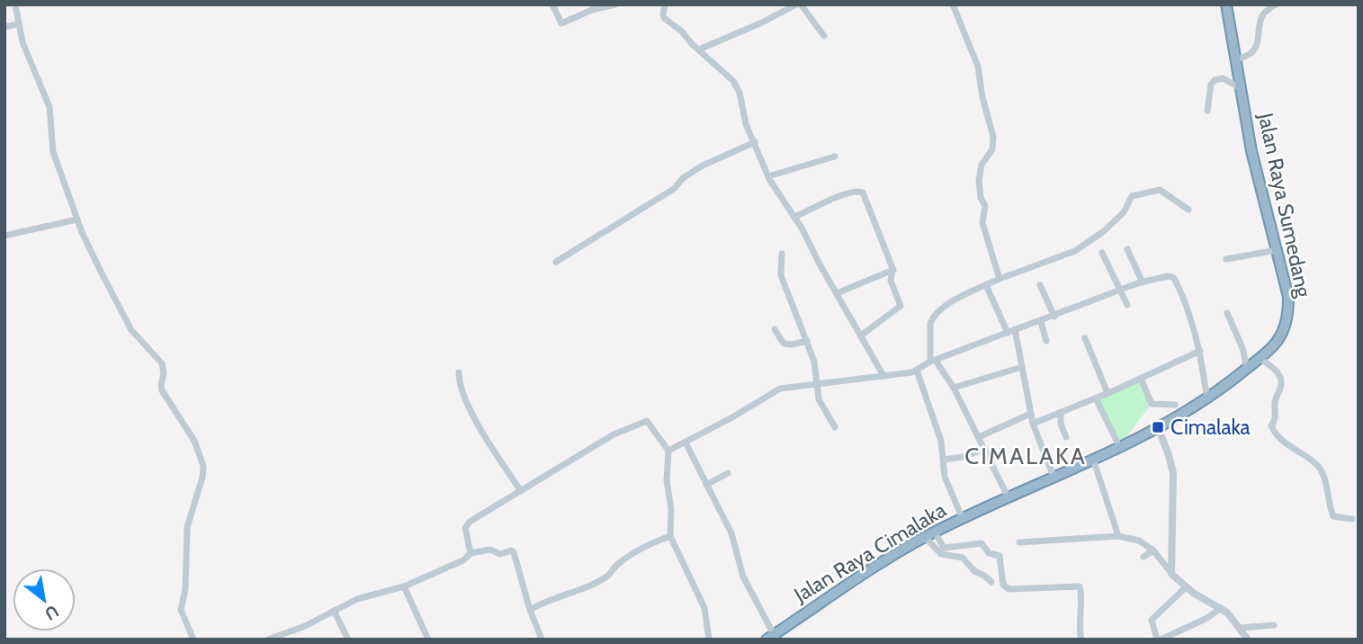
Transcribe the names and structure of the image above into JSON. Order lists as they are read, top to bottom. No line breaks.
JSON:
{"streets":{"highway":["Jalan Raya Sumedang","Jalan Raya Cimalaka"]},"crossings":[["Jalan Raya Sumedang","Jalan Raya Cimalaka"]],"districts":["CIMALAKA"],"places":{"transit":["Cimalaka"]},"north":"bottom right"}
